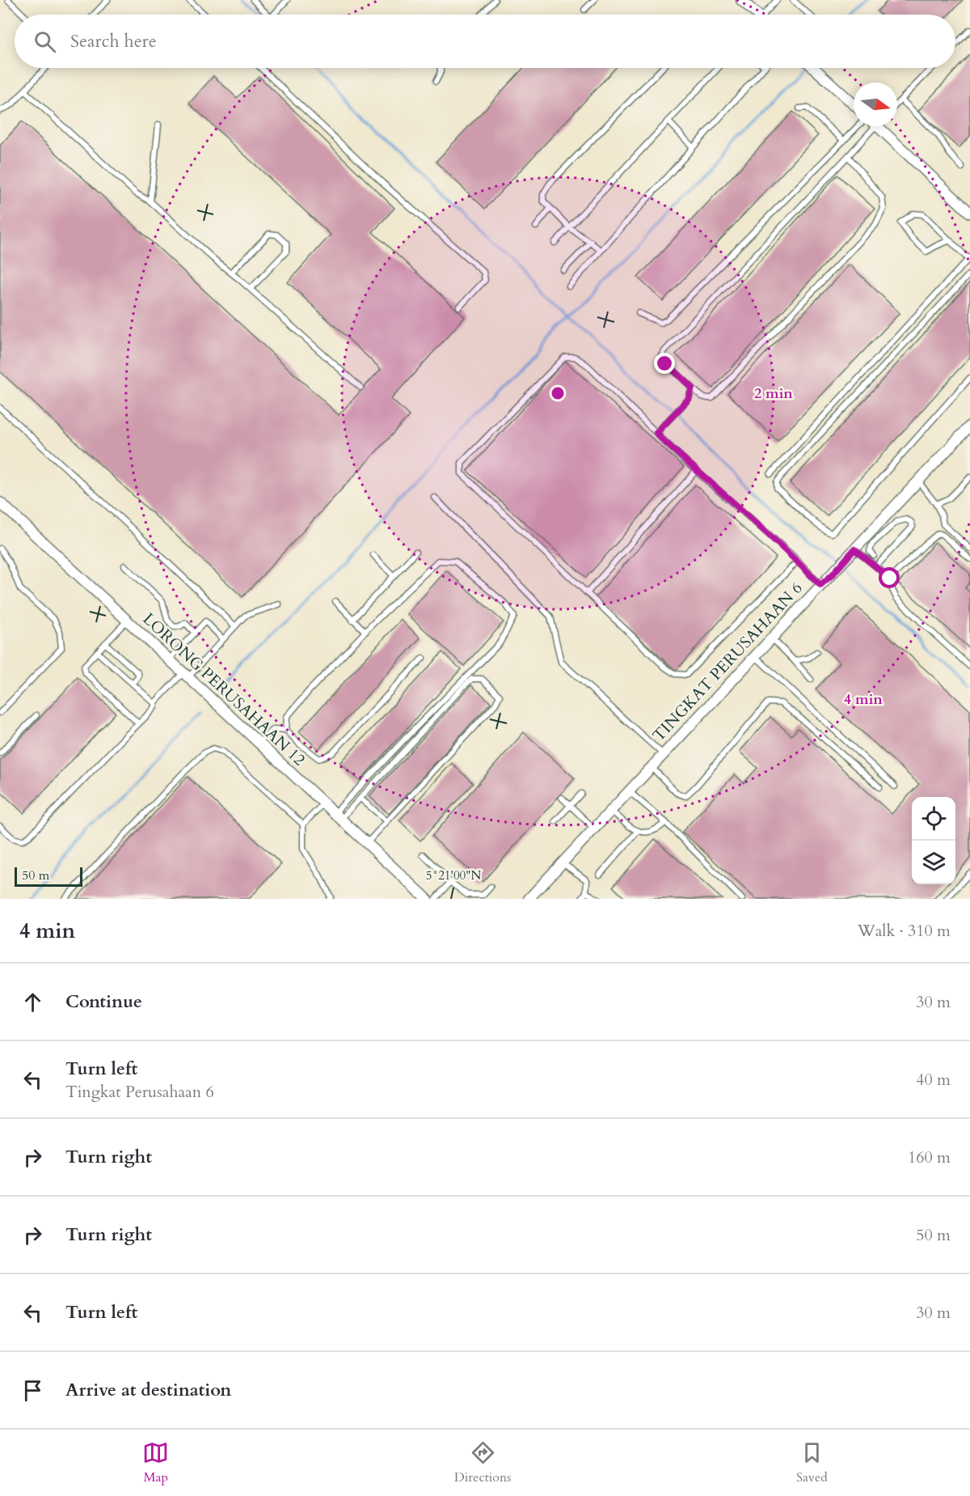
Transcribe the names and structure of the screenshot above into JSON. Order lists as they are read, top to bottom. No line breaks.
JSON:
{"streets":{"street":["TINGKAT PERUSAHAAN 6","LORONG PERUSAHAAN 12"]},"scale_bar":"50 m","north":"right","page":{"search":"Search here","scale":"50 m","heading":["4 min","Walk · 310 m"],"list":[["Continue","30 m"],["Turn left","Tingkat Perusahaan 6","40 m"],["Turn right","160 m"],["Turn right","50 m"],["Turn left","30 m"],"Arrive at destination"],"nav":["Map","Directions","Saved"]},"coordinates":["5°21'00\"N"],"rings":["2 min","4 min"]}
